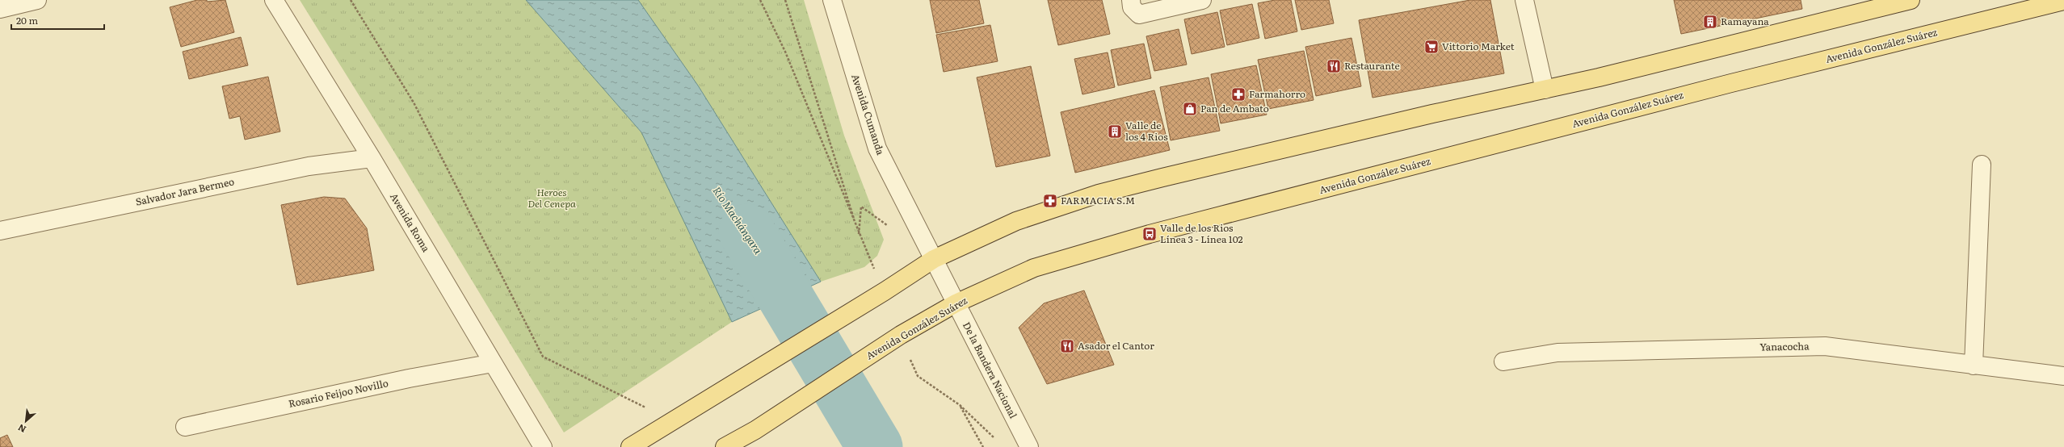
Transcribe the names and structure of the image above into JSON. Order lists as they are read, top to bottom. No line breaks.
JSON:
{"streets":{"main road":["Avenida González Suárez"],"street":["Avenida Cumanda","Salvador Jara Bermeo","Avenida Roma","Yanacocha","De la Bandera Nacional","Rosario Feijoo Novillo"]},"crossings":[["Avenida González Suárez","De la Bandera Nacional"],["Avenida Cumanda","De la Bandera Nacional"],["Salvador Jara Bermeo","Avenida Roma"],["Avenida Roma","Rosario Feijoo Novillo"]],"water":["Río Machángara"],"parks":["Heroes Del Cenepa"],"places":{"building":["Ramayana","Valle de los 4 Rios"],"supermarket":["Vittorio Market"],"restaurant":["Restaurante","Asador el Cantor"],"pharmacy":["Farmahorro","FARMACIA S.M"],"shop":["Pan de Ambato"],"bus stop":["Valle de los Rios Línea 3 - Línea 102"]},"scale_bar":"20 m","north":"bottom left"}
